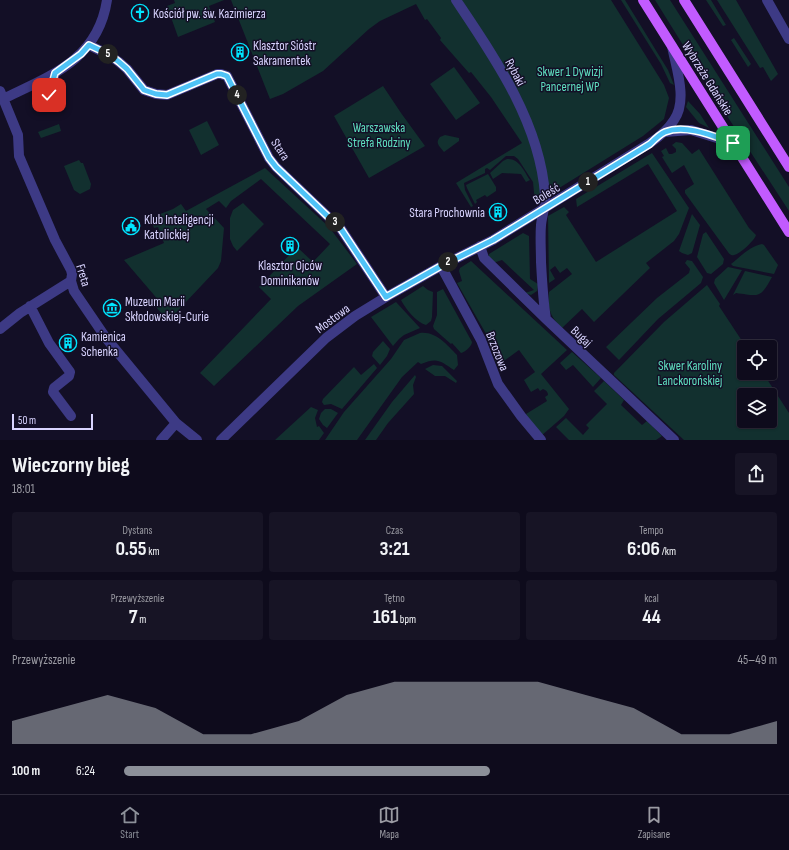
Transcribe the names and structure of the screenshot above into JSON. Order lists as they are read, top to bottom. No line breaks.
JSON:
{"streets":{"main road":["Wybrzeże Gdańskie"],"street":["Rybaki","Stara","Boleść","Freta","Mostowa","Bugaj","Brzozowa"]},"crossings":[["Rybaki","Boleść"],["Rybaki","Bugaj"],["Wybrzeże Gdańskie","Boleść"],["Stara","Mostowa"],["Boleść","Mostowa"],["Boleść","Bugaj"],["Mostowa","Bugaj"],["Mostowa","Brzozowa"]],"parks":["Skwer 1 Dywizji Pancernej WP","Warszawska Strefa Rodziny","Skwer Karoliny Lanckorońskiej"],"places":{"church":["Kościół pw. św. Kazimierza"],"building":["Klasztor Sióstr Sakramentek","Stara Prochownia","Klasztor Ojców Dominikanów","Kamienica Schenka"],"public building":["Klub Inteligencji Katolickiej"],"museum":["Muzeum Marii Skłodowskiej-Curie"]},"scale_bar":"50 m","page":{"pins":["5","4","1","3","2"],"scale":"50 m","heading":["Wieczorny bieg","18:01"],"stats":[["Dystans","0.55 km"],["Czas","3:21"],["Tempo","6:06 /km"],["Przewyższenie","7 m"],["Tętno","161 bpm"],["kcal","44"]],"chart":["Przewyższenie","45–49 m"],"list":[{"name":"100 m","note":"6:24"}],"tabs":["Start","Mapa","Zapisane"]}}
